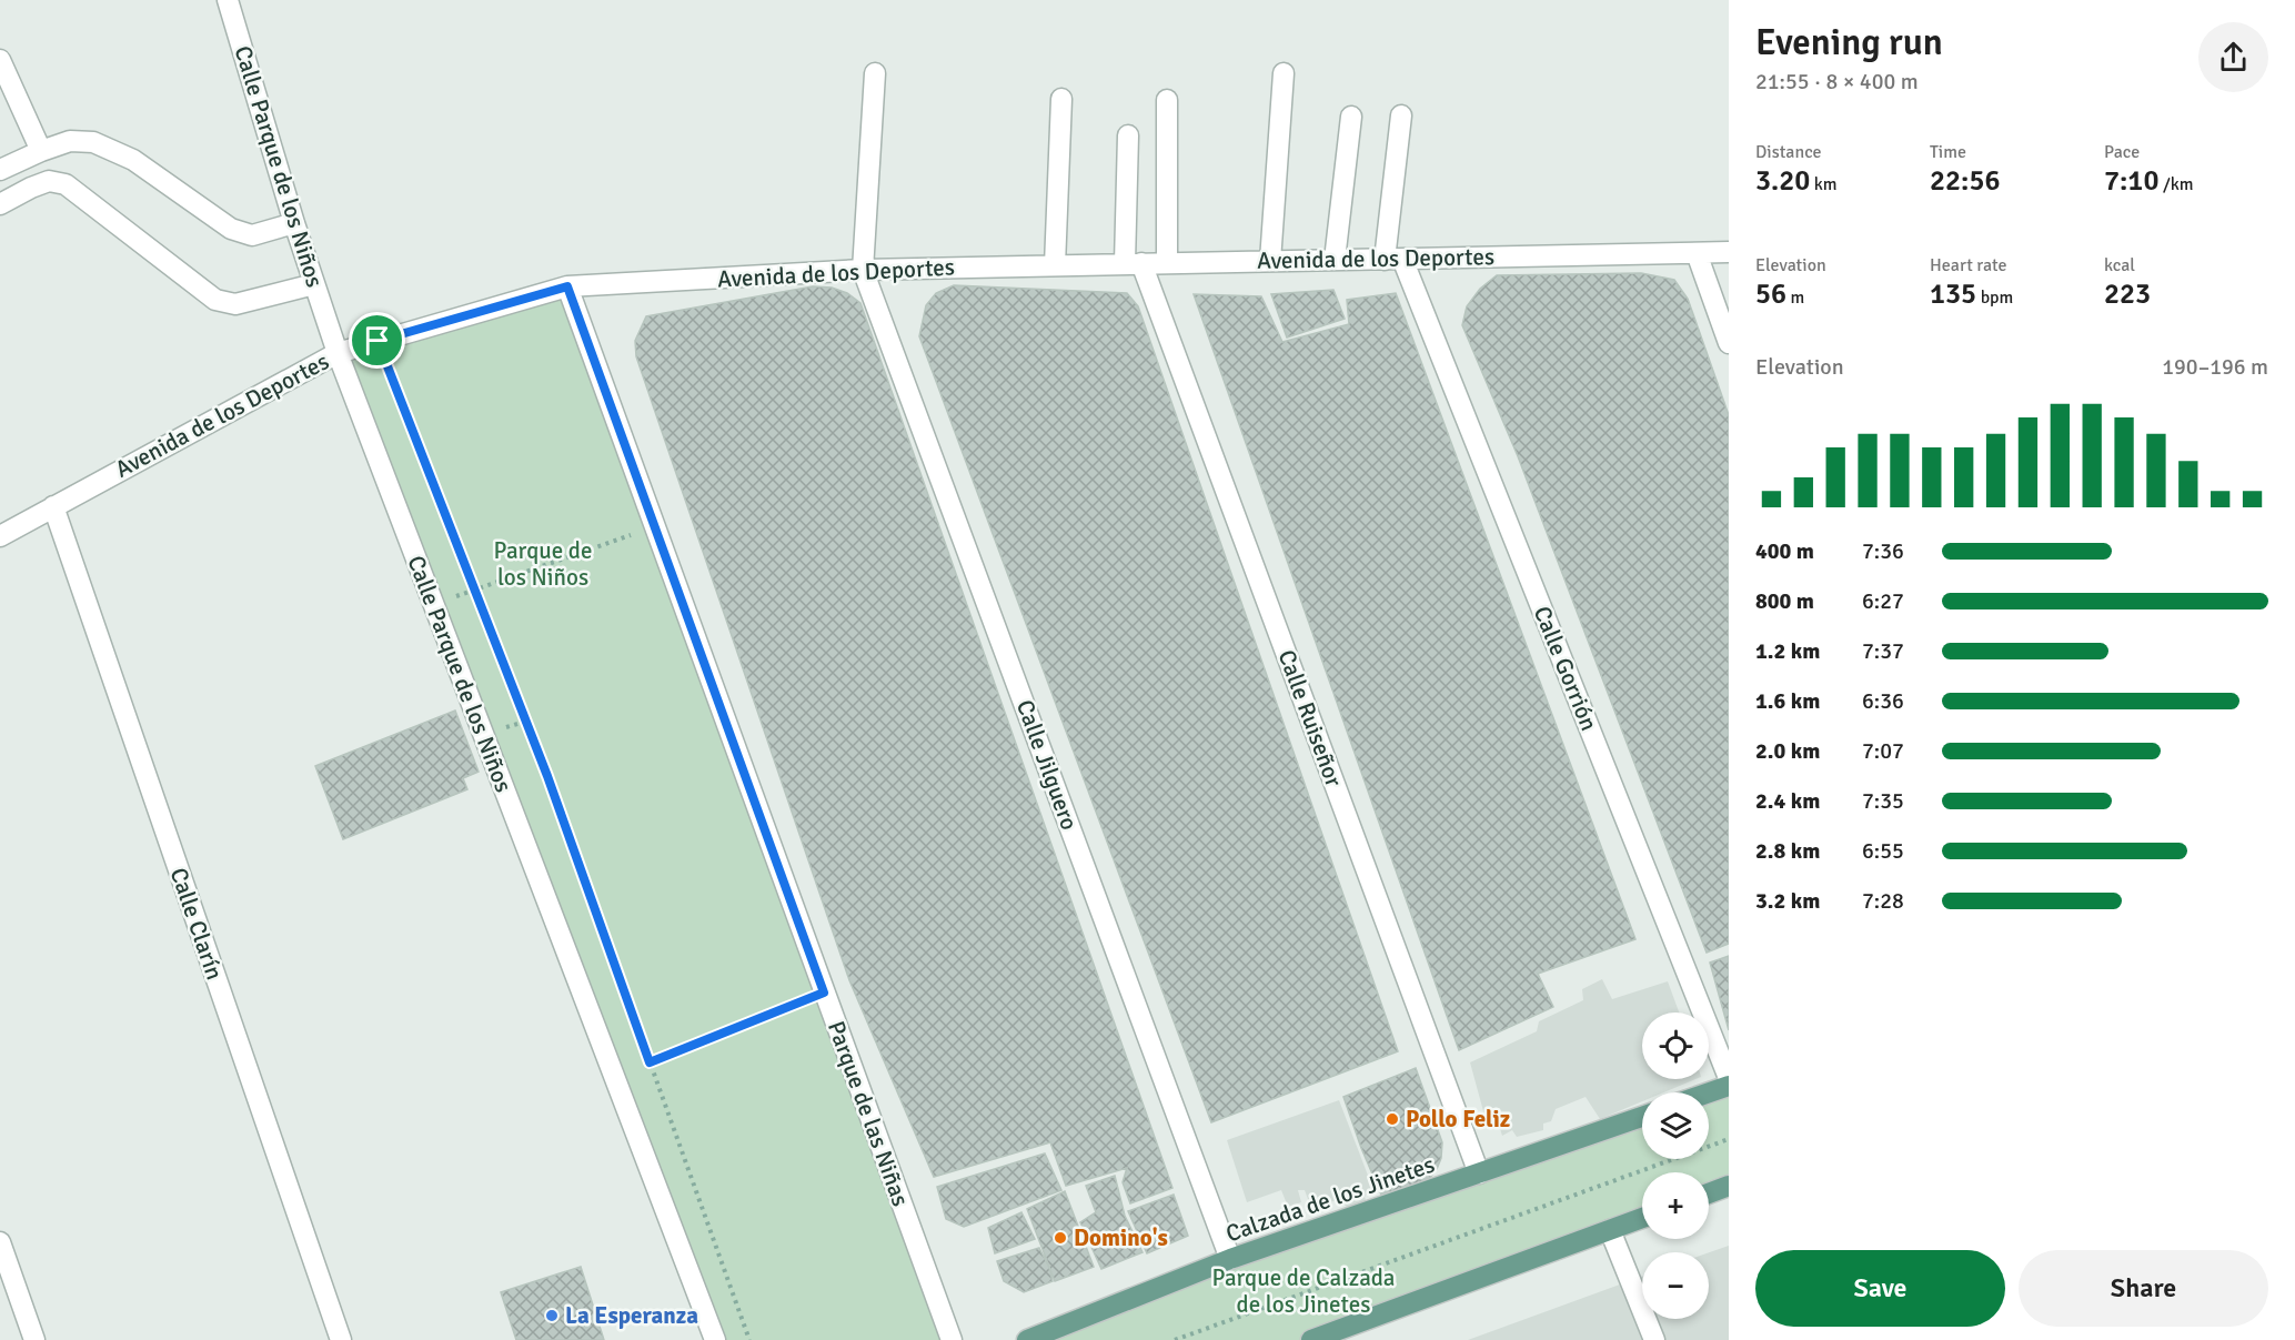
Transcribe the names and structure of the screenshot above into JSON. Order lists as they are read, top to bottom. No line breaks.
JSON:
{"streets":{"main road":["Calzada de los Jinetes"],"street":["Calle Parque de los Niños","Avenida de los Deportes","Calle Gorrión","Calle Ruiseñor","Calle Jilguero","Calle Clarín","Parque de las Niñas"]},"crossings":[["Calle Parque de los Niños","Avenida de los Deportes"],["Avenida de los Deportes","Calle Gorrión"],["Avenida de los Deportes","Calle Ruiseñor"],["Avenida de los Deportes","Calle Jilguero"],["Avenida de los Deportes","Calle Clarín"],["Avenida de los Deportes","Parque de las Niñas"],["Calle Ruiseñor","Calzada de los Jinetes"],["Calle Jilguero","Calzada de los Jinetes"]],"parks":["Parque de los Niños","Parque de Calzada de los Jinetes"],"places":["Pollo Feliz","Domino's","La Esperanza"],"page":{"heading":["Evening run","21:55 · 8 × 400 m"],"stats":[["Distance","3.20 km"],["Time","22:56"],["Pace","7:10 /km"],["Elevation","56 m"],["Heart rate","135 bpm"],["kcal","223"]],"chart":["Elevation","190–196 m"],"list":[{"name":"400 m","note":"7:36"},{"name":"800 m","note":"6:27"},{"name":"1.2 km","note":"7:37"},{"name":"1.6 km","note":"6:36"},{"name":"2.0 km","note":"7:07"},{"name":"2.4 km","note":"7:35"},{"name":"2.8 km","note":"6:55"},{"name":"3.2 km","note":"7:28"}],"map_buttons":["+","−"],"buttons":["Save","Share"]}}
